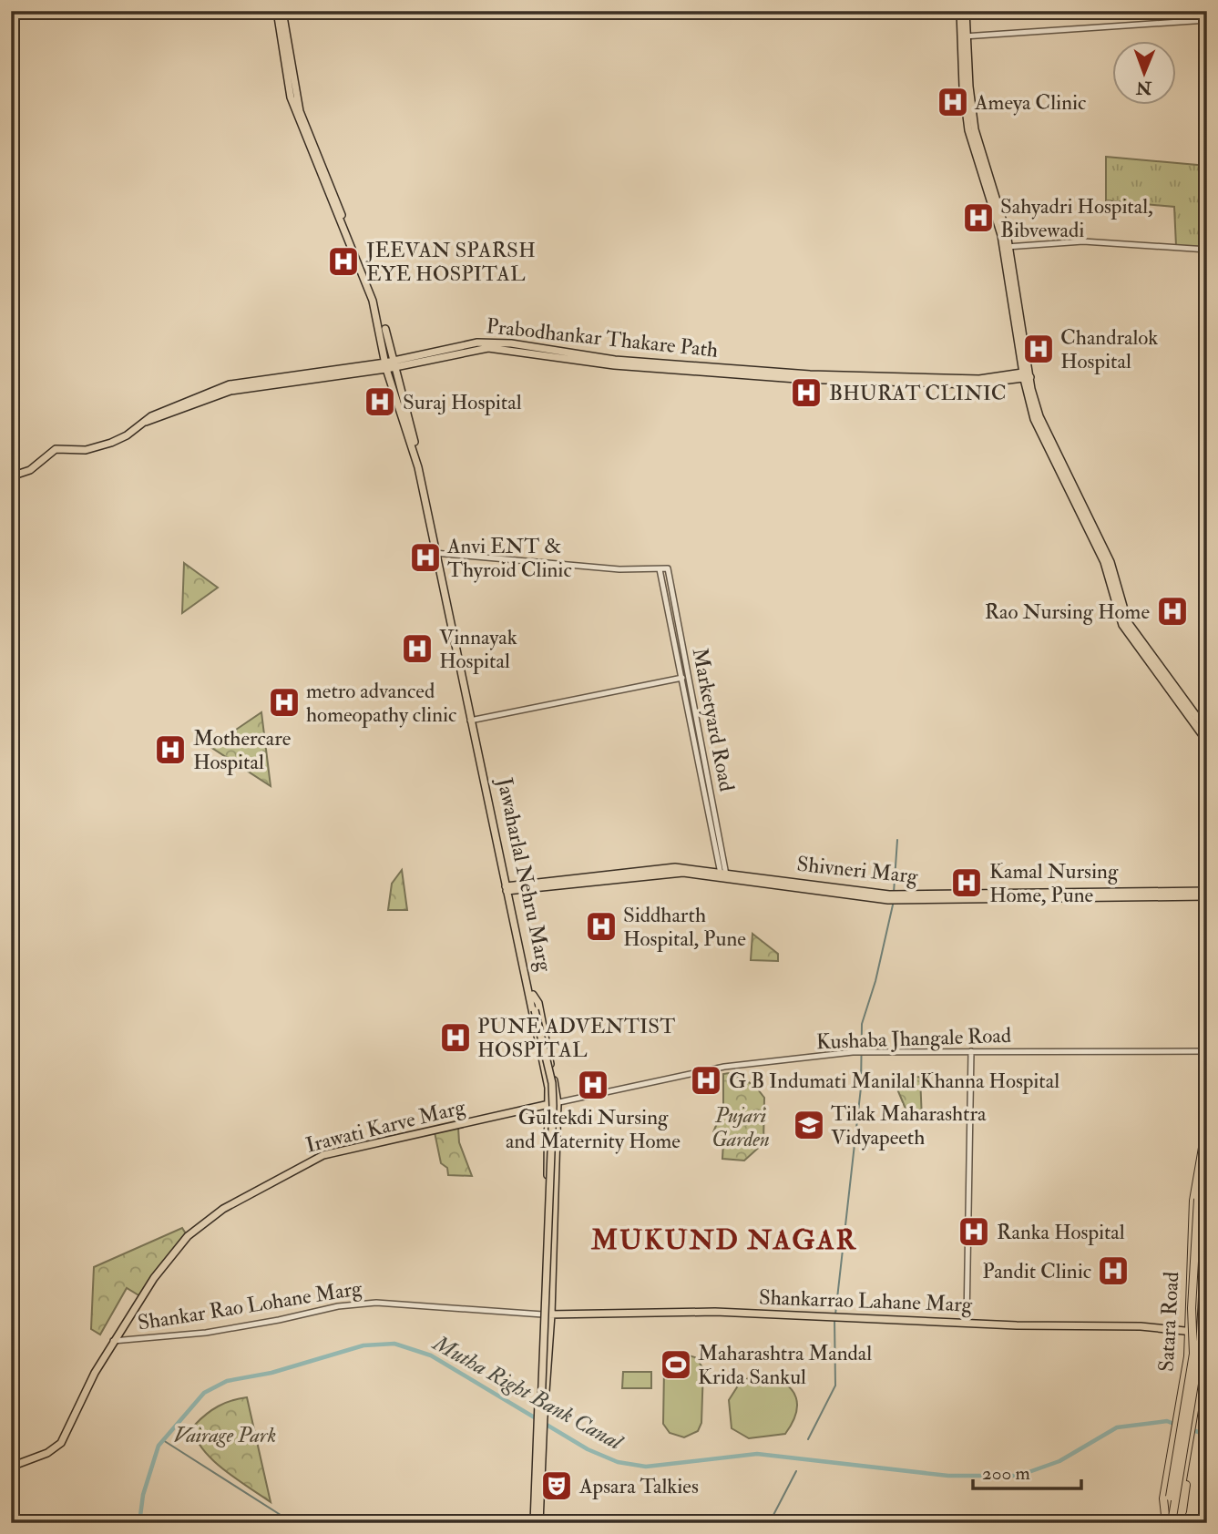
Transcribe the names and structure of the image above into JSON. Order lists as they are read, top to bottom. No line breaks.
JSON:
{"streets":{"highway":["Satara Road"],"main road":["Prabodhankar Thakare Path","Shivneri Marg","Jawaharlal Nehru Marg","Irawati Karve Marg","Shankarrao Lahane Marg"],"street":["Marketyard Road","Kushaba Jhangale Road","Shankar Rao Lohane Marg"]},"crossings":[["Prabodhankar Thakare Path","Jawaharlal Nehru Marg"],["Marketyard Road","Shivneri Marg"],["Shivneri Marg","Jawaharlal Nehru Marg"],["Jawaharlal Nehru Marg","Kushaba Jhangale Road"],["Jawaharlal Nehru Marg","Irawati Karve Marg"],["Jawaharlal Nehru Marg","Shankarrao Lahane Marg"],["Jawaharlal Nehru Marg","Shankar Rao Lohane Marg"],["Kushaba Jhangale Road","Irawati Karve Marg"],["Irawati Karve Marg","Shankar Rao Lohane Marg"],["Shankarrao Lahane Marg","Shankar Rao Lohane Marg"],["Shankarrao Lahane Marg","Satara Road"]],"districts":["MUKUND NAGAR"],"water":["Mutha Right Bank Canal"],"parks":["Pujari Garden","Vairage Park"],"places":{"hospital":["Ameya Clinic","Sahyadri Hospital, Bibvewadi","JEEVAN SPARSH EYE HOSPITAL","Chandralok Hospital","BHURAT CLINIC","Suraj Hospital","Anvi ENT & Thyroid Clinic","Rao Nursing Home","Vinnayak Hospital","metro advanced homeopathy clinic","Mothercare Hospital","Kamal Nursing Home, Pune","Siddharth Hospital, Pune","PUNE ADVENTIST HOSPITAL","G B Indumati Manilal Khanna Hospital","Gultekdi Nursing and Maternity Home","Ranka Hospital","Pandit Clinic"],"school or university":["Tilak Maharashtra Vidyapeeth"],"sports":["Maharashtra Mandal Krida Sankul"],"theatre":["Apsara Talkies"]},"scale_bar":"200 m","north":"bottom"}
